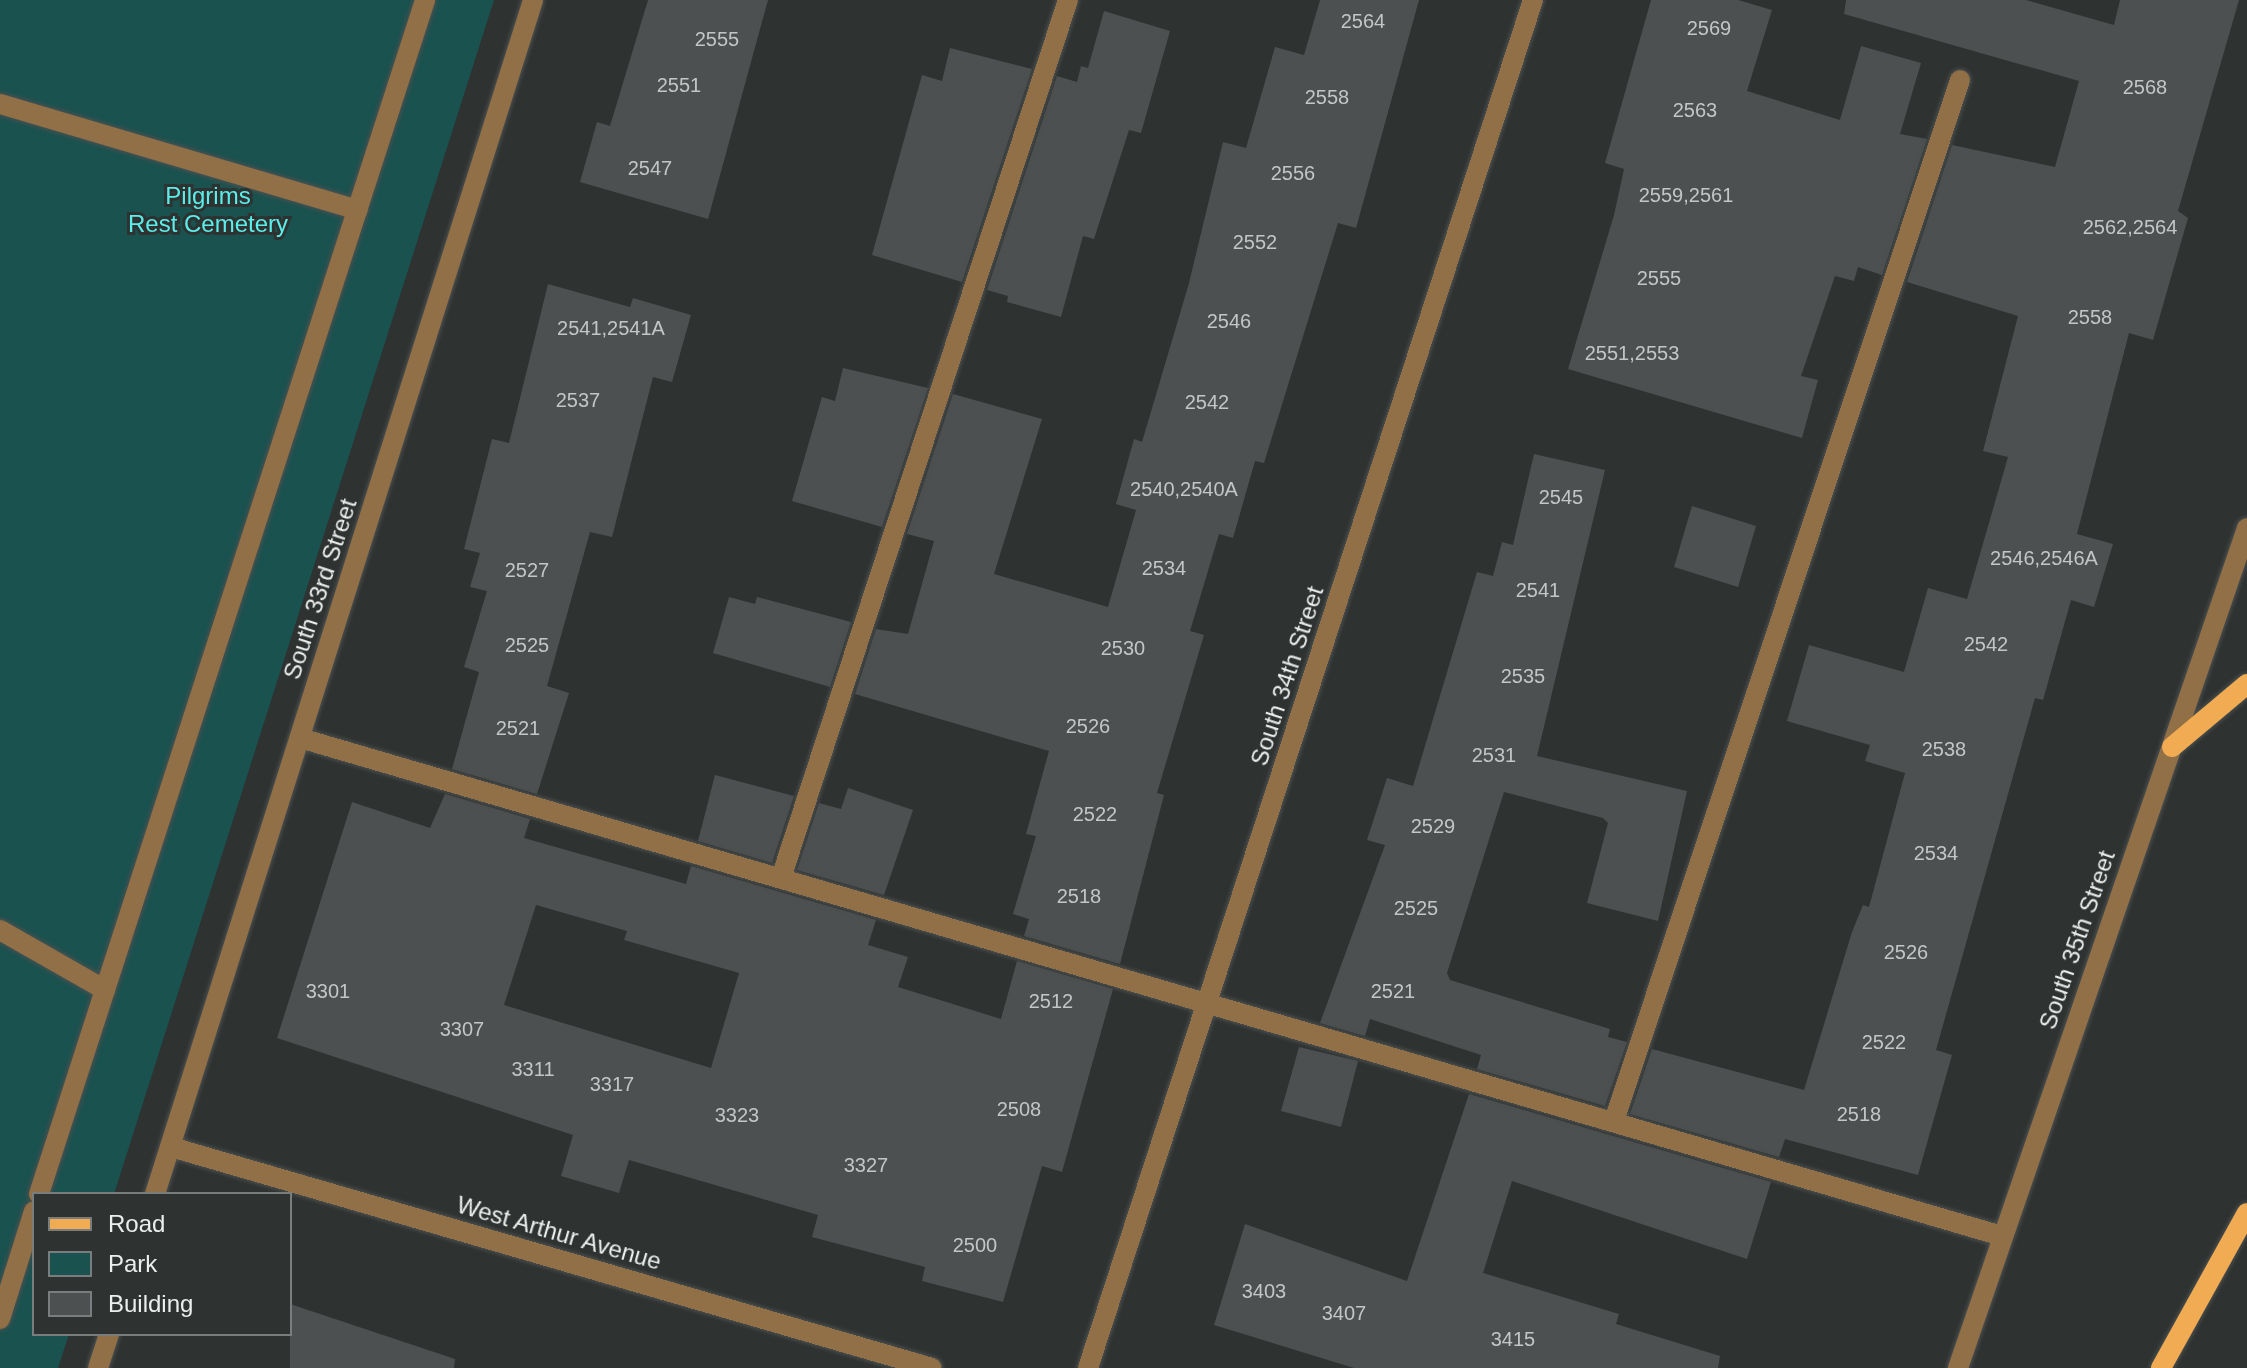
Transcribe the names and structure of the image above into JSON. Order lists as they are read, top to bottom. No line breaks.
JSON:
{"streets":{"street":["South 33rd Street","South 34th Street","South 35th Street","West Arthur Avenue"]},"crossings":[["South 33rd Street","West Arthur Avenue"]],"parks":["Pilgrims Rest Cemetery"],"house_numbers":["2564","2569","2555","2551","2568","2558","2563","2547","2556","2559,2561","2562,2564","2552","2555","2558","2546","2541,2541A","2551,2553","2537","2542","2540,2540A","2545","2546,2546A","2534","2527","2541","2542","2525","2530","2535","2526","2521","2538","2531","2522","2529","2534","2518","2525","2526","3301","2521","2512","3307","2522","3311","3317","2508","2518","3323","3327","2500","3403","3407","3415"],"legend":["Road","Park","Building"]}
